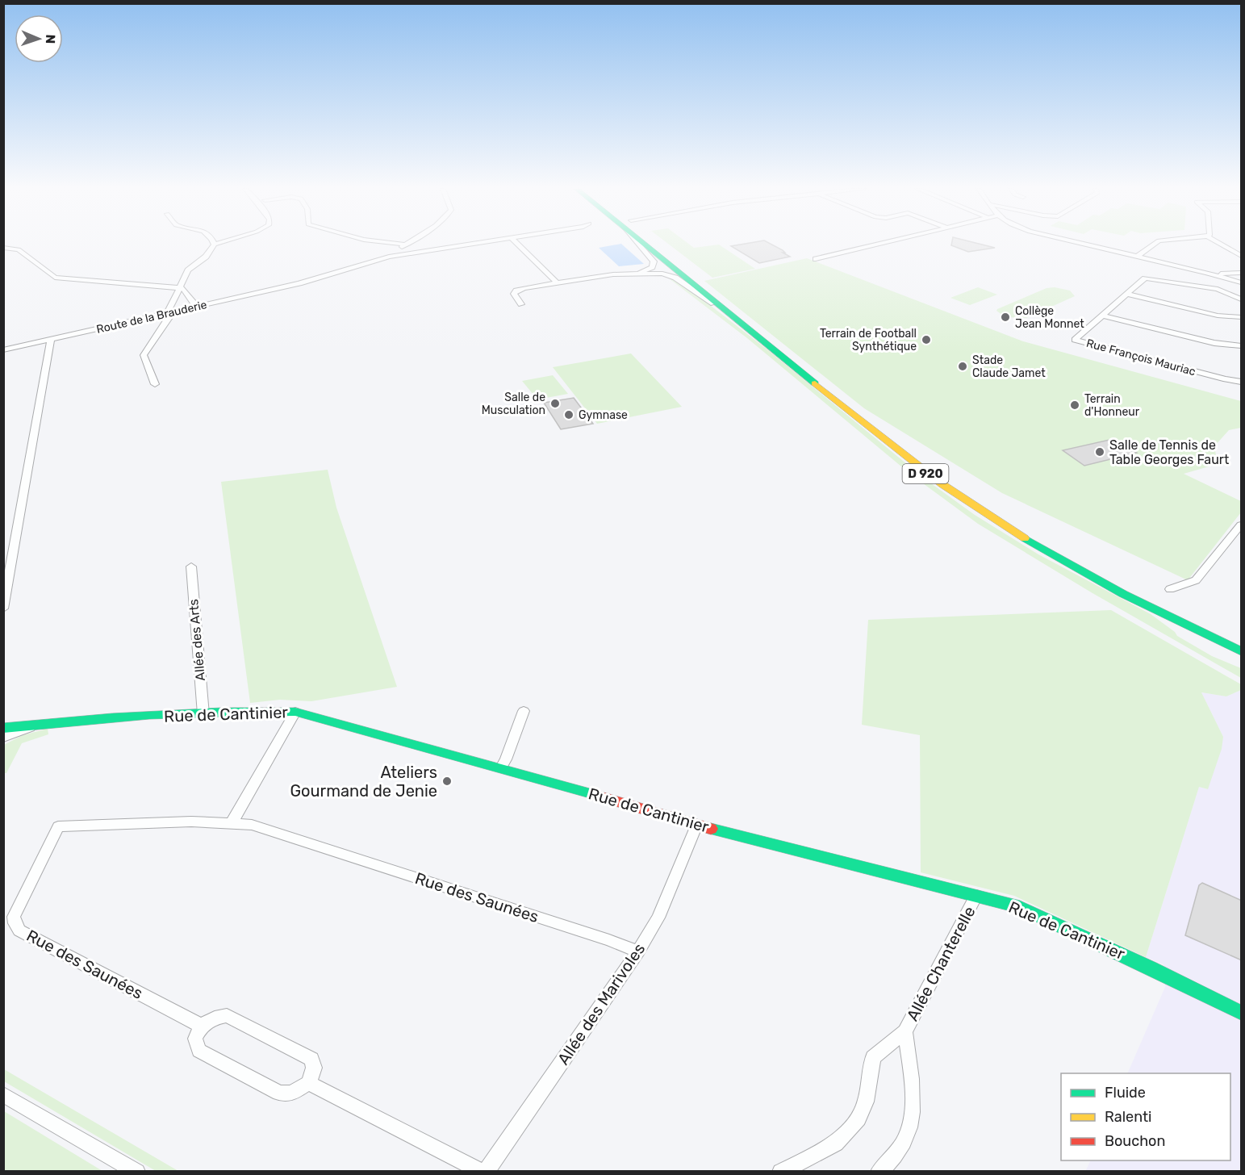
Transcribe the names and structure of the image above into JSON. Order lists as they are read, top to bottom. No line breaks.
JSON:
{"streets":{"main road":["D 920","Rue de Cantinier"],"street":["Route de la Brauderie","Rue François Mauriac","Allée des Arts","Rue des Saunées","Allée Chanterelle","Allée des Marivoles"]},"crossings":[["Allée des Arts","Rue de Cantinier"],["Rue de Cantinier","Allée Chanterelle"],["Rue de Cantinier","Allée des Marivoles"],["Rue des Saunées","Allée des Marivoles"]],"places":["Collège Jean Monnet","Terrain de Football Synthétique","Stade Claude Jamet","Salle de Musculation","Terrain d'Honneur","Gymnase","Salle de Tennis de Table Georges Faurt","Ateliers Gourmand de Jenie"],"legend":["Fluide","Ralenti","Bouchon"],"north":"right"}
